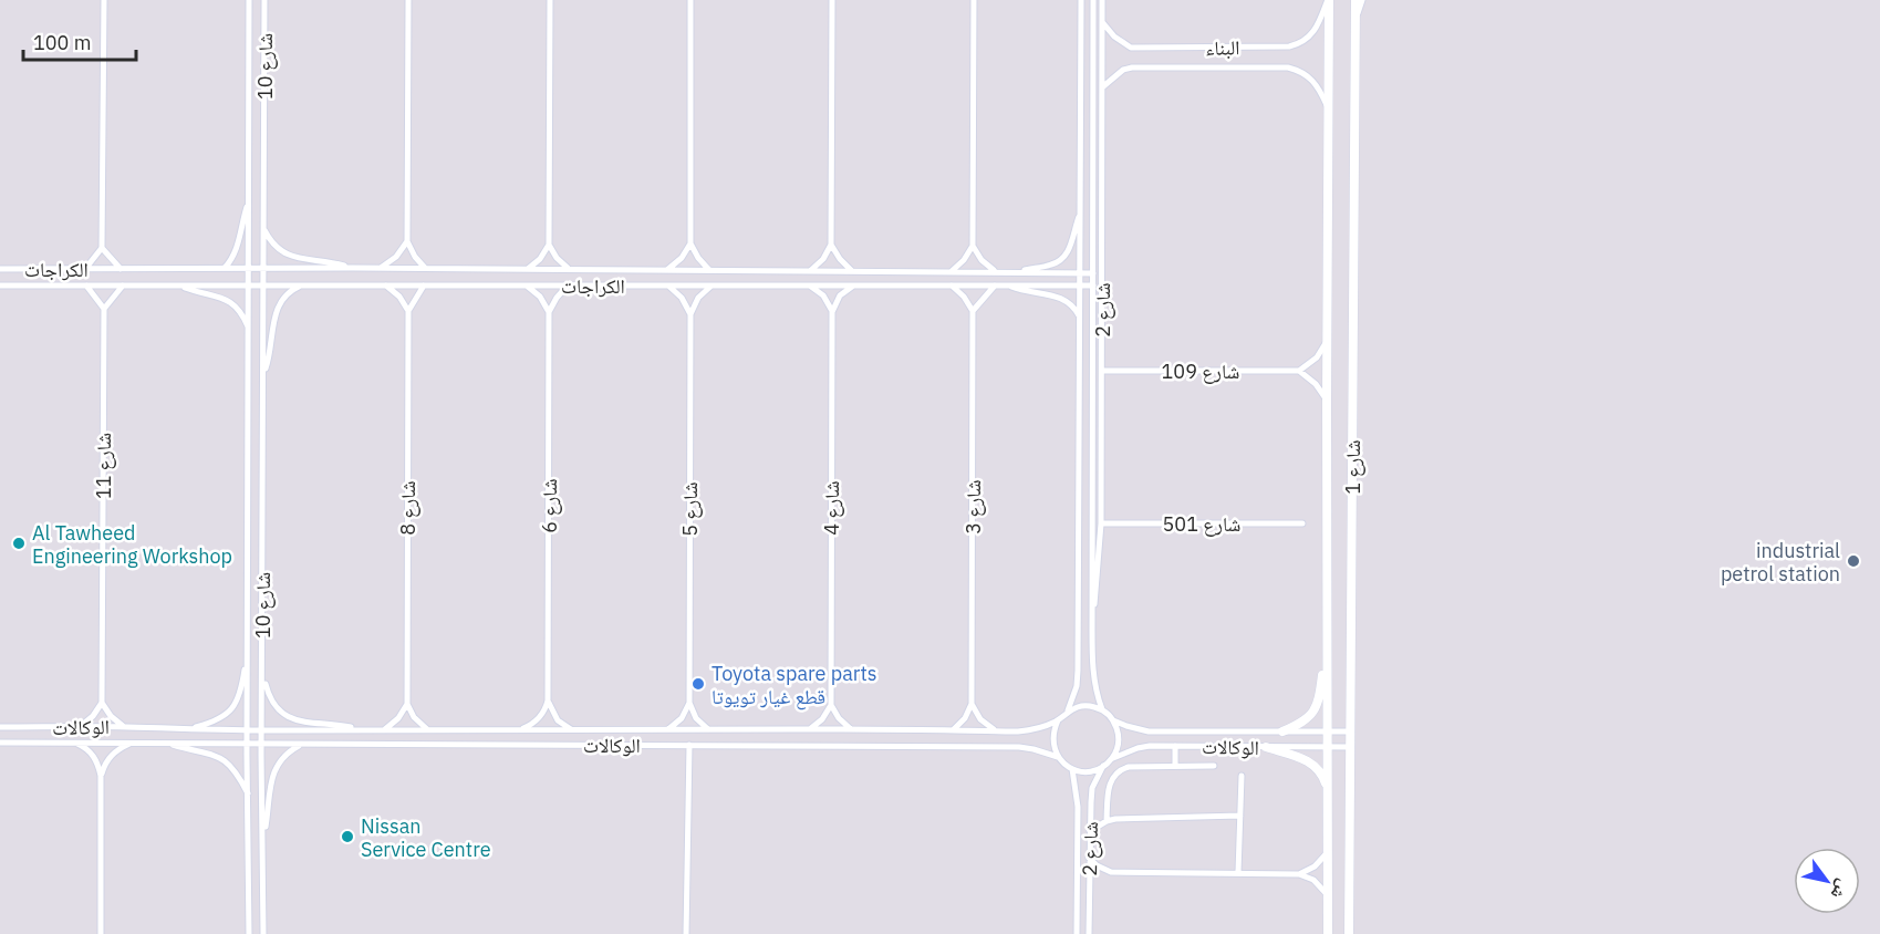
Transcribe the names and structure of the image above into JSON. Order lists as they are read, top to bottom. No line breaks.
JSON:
{"streets":{"street":["البناء","شارع 10","الكراجات","شارع 2","شارع 109","شارع 11","شارع 1","شارع 6","شارع 3","شارع 8","شارع 4","شارع 5","شارع 501","الوكالات"]},"crossings":[["البناء","شارع 2"],["البناء","شارع 1"],["شارع 10","الكراجات"],["شارع 10","الوكالات"],["الكراجات","شارع 2"],["شارع 2","شارع 109"],["شارع 2","شارع 501"],["شارع 2","الوكالات"],["شارع 1","الوكالات"]],"places":["Al Tawheed Engineering Workshop","industrial petrol station","Toyota spare parts قطع غيار تويوتا","Nissan Service Centre"],"scale_bar":"100 m","north":"bottom right"}
